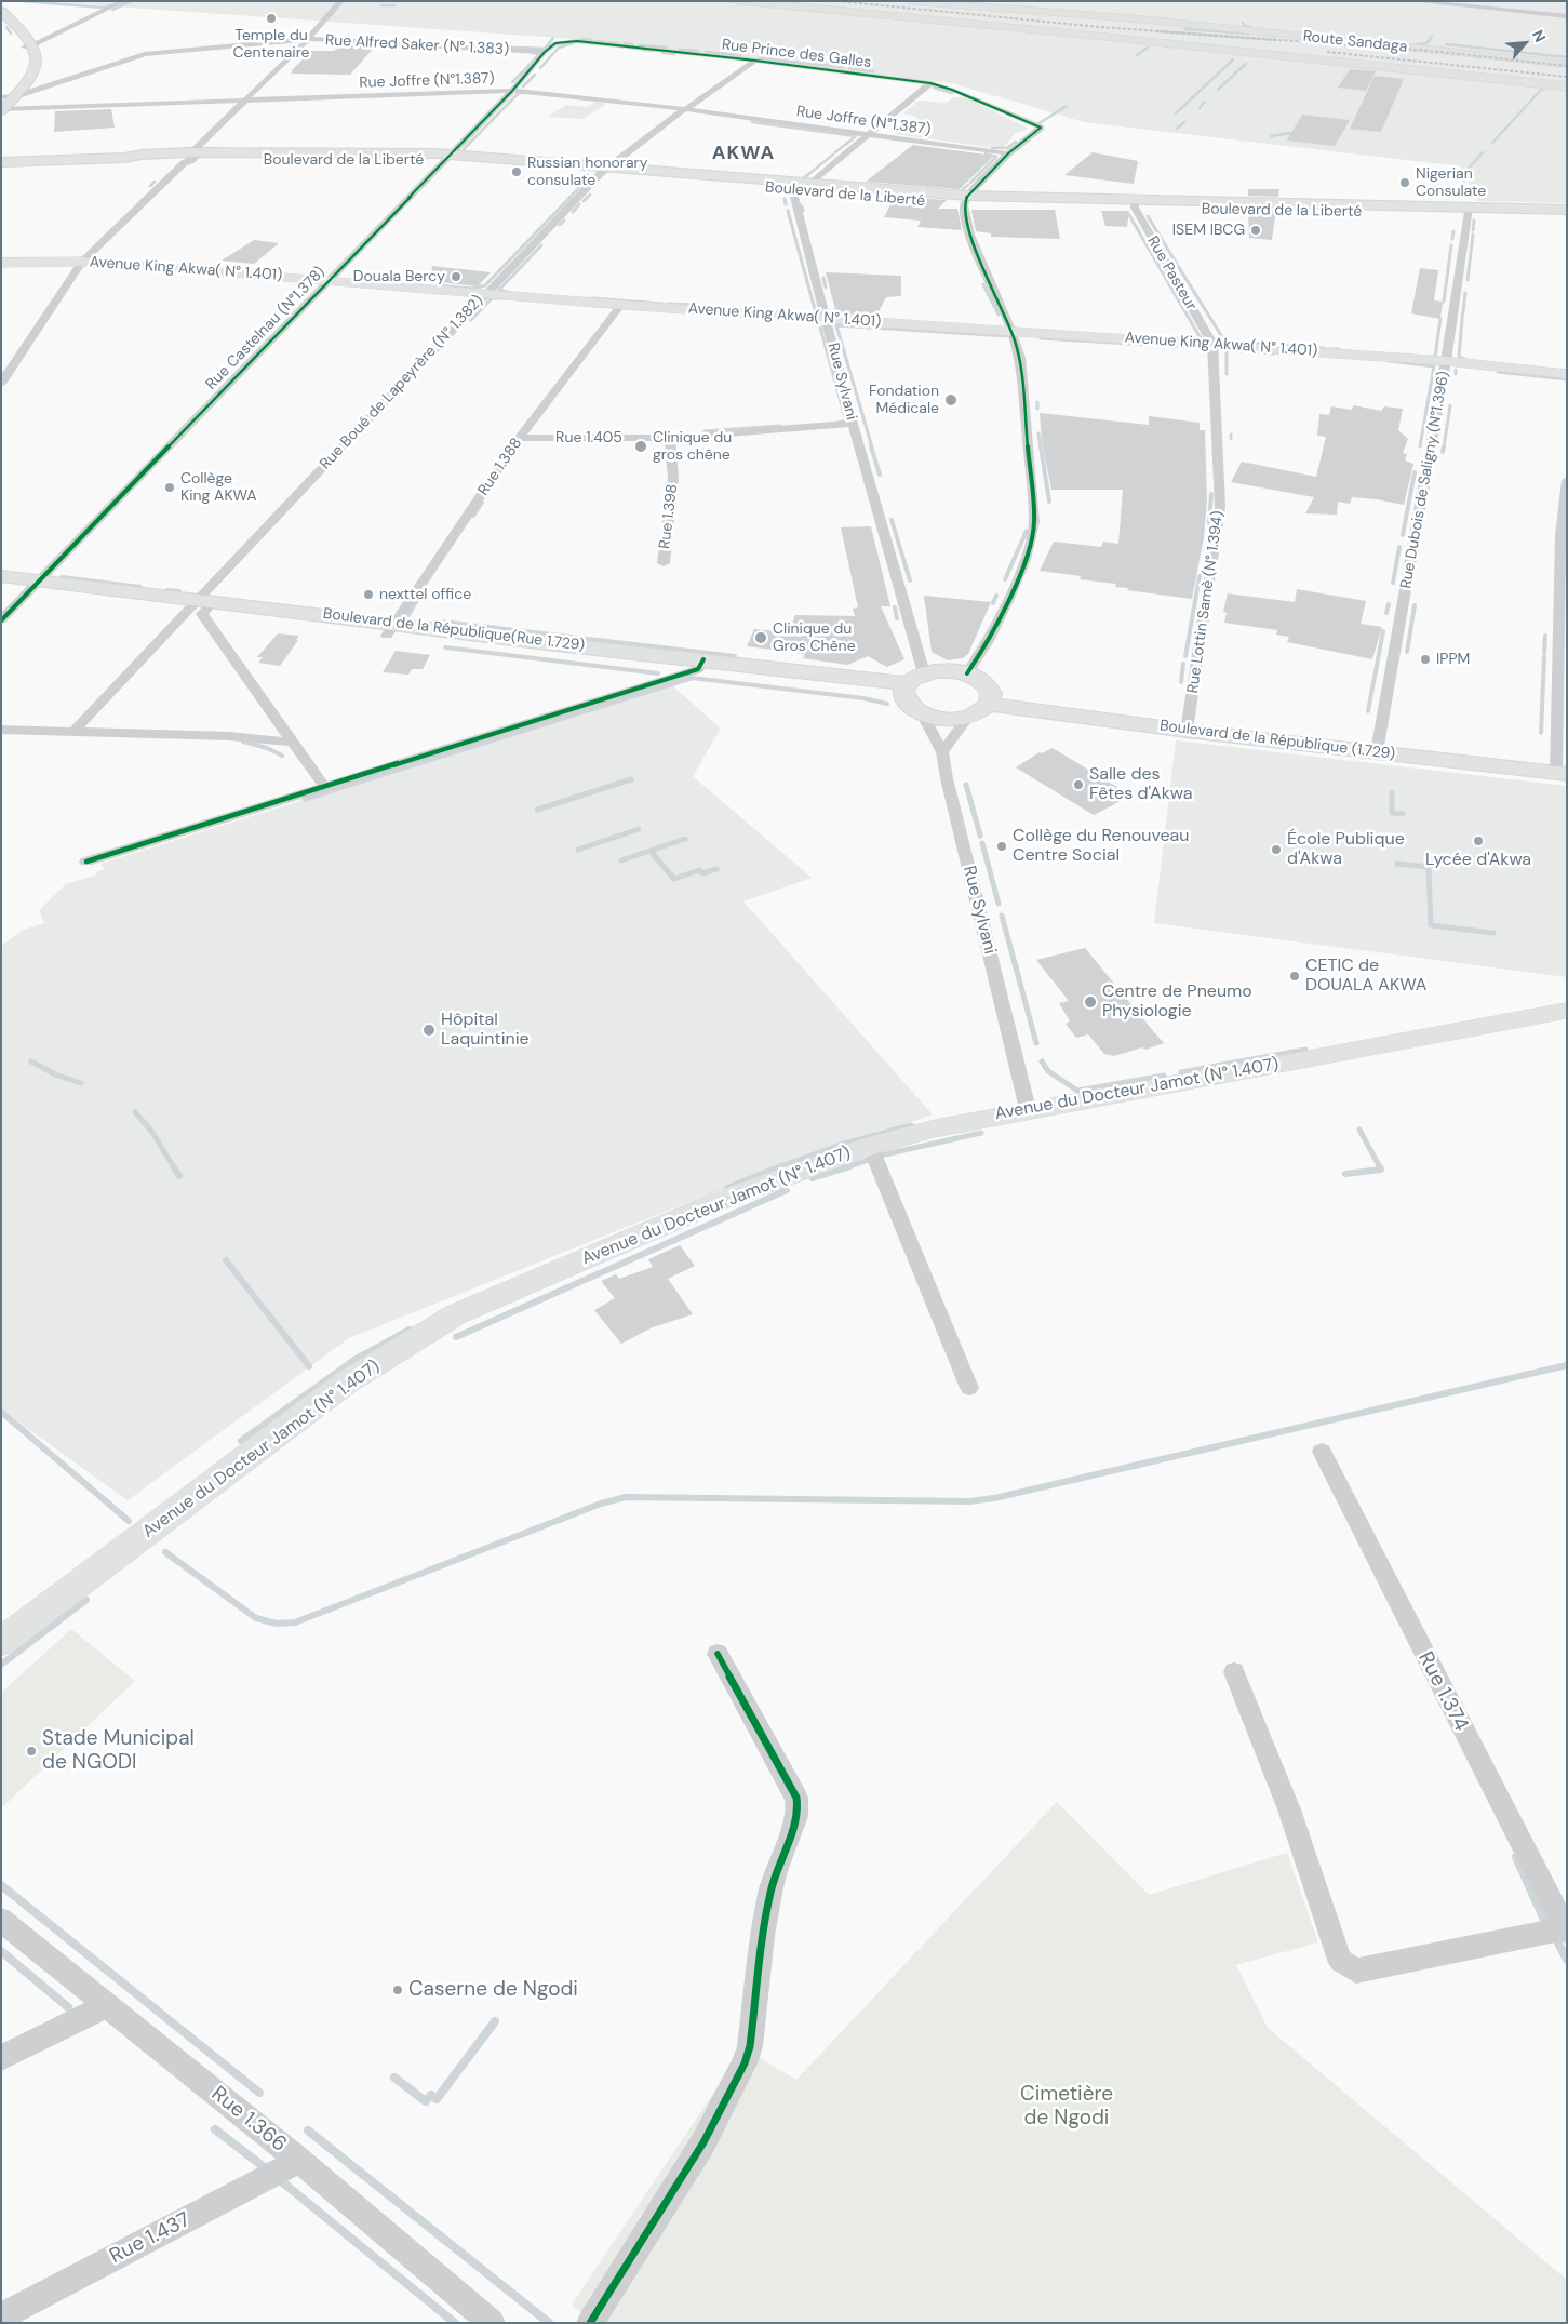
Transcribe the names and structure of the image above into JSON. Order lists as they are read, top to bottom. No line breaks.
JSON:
{"streets":{"main road":["Boulevard de la Liberté","Boulevard de la République(Rue 1.729)","Boulevard de la République (1.729)"],"street":["Route Sandaga","Rue Alfred Saker (N° 1.383)","Rue Prince des Galles","Rue Joffre (N°1.387)","Avenue King Akwa( N° 1.401)","Rue Pasteur","Rue Castelnau (N°1.378)","Rue Sylvani","Rue Boué de Lapeyrère (N° 1.382)","Rue 1.405","Rue 1.388","Rue Dubois de Saligny (N°1.396)","Rue 1.398","Rue Lottin Samè (N° 1.394)","Avenue du Docteur Jamot (N° 1.407)","Rue 1.374","Rue 1.366","Rue 1.437"]},"crossings":[["Rue Alfred Saker (N° 1.383)","Rue Prince des Galles"],["Rue Alfred Saker (N° 1.383)","Rue Joffre (N°1.387)"],["Rue Alfred Saker (N° 1.383)","Rue Castelnau (N°1.378)"],["Rue Prince des Galles","Rue Joffre (N°1.387)"],["Rue Prince des Galles","Rue Castelnau (N°1.378)"],["Rue Prince des Galles","Rue Boué de Lapeyrère (N° 1.382)"],["Rue Joffre (N°1.387)","Rue Castelnau (N°1.378)"],["Rue Joffre (N°1.387)","Rue Boué de Lapeyrère (N° 1.382)"],["Boulevard de la Liberté","Rue Pasteur"],["Boulevard de la Liberté","Rue Castelnau (N°1.378)"],["Boulevard de la Liberté","Rue Sylvani"],["Boulevard de la Liberté","Rue Boué de Lapeyrère (N° 1.382)"],["Boulevard de la Liberté","Rue Dubois de Saligny (N°1.396)"],["Avenue King Akwa( N° 1.401)","Rue Pasteur"],["Avenue King Akwa( N° 1.401)","Rue Castelnau (N°1.378)"],["Avenue King Akwa( N° 1.401)","Rue Sylvani"],["Avenue King Akwa( N° 1.401)","Rue Boué de Lapeyrère (N° 1.382)"],["Avenue King Akwa( N° 1.401)","Rue 1.388"],["Avenue King Akwa( N° 1.401)","Rue Dubois de Saligny (N°1.396)"],["Avenue King Akwa( N° 1.401)","Rue Lottin Samè (N° 1.394)"],["Rue Pasteur","Rue Lottin Samè (N° 1.394)"],["Rue Castelnau (N°1.378)","Boulevard de la République(Rue 1.729)"],["Rue Sylvani","Rue 1.405"],["Rue Sylvani","Boulevard de la République(Rue 1.729)"],["Rue Sylvani","Avenue du Docteur Jamot (N° 1.407)"],["Rue Boué de Lapeyrère (N° 1.382)","Boulevard de la République(Rue 1.729)"],["Rue 1.405","Rue 1.388"],["Rue 1.405","Rue 1.398"],["Rue 1.388","Boulevard de la République(Rue 1.729)"],["Rue Dubois de Saligny (N°1.396)","Boulevard de la République (1.729)"],["Rue Lottin Samè (N° 1.394)","Boulevard de la République (1.729)"],["Rue 1.366","Rue 1.437"]],"districts":["AKWA"],"parks":["Cimetière de Ngodi"],"places":["Temple du Centenaire","Russian honorary consulate","Nigerian Consulate","ISEM IBCG","Douala Bercy","Fondation Médicale","Clinique du gros chêne","Collège King AKWA","nexttel office","Clinique du Gros Chêne","IPPM","Salle des Fêtes d'Akwa","Lycée d'Akwa","Collège du Renouveau Centre Social","École Publique d'Akwa","CETIC de DOUALA AKWA","Centre de Pneumo Physiologie","Hôpital Laquintinie","Stade Municipal de NGODI","Caserne de Ngodi"],"north":"top right"}
